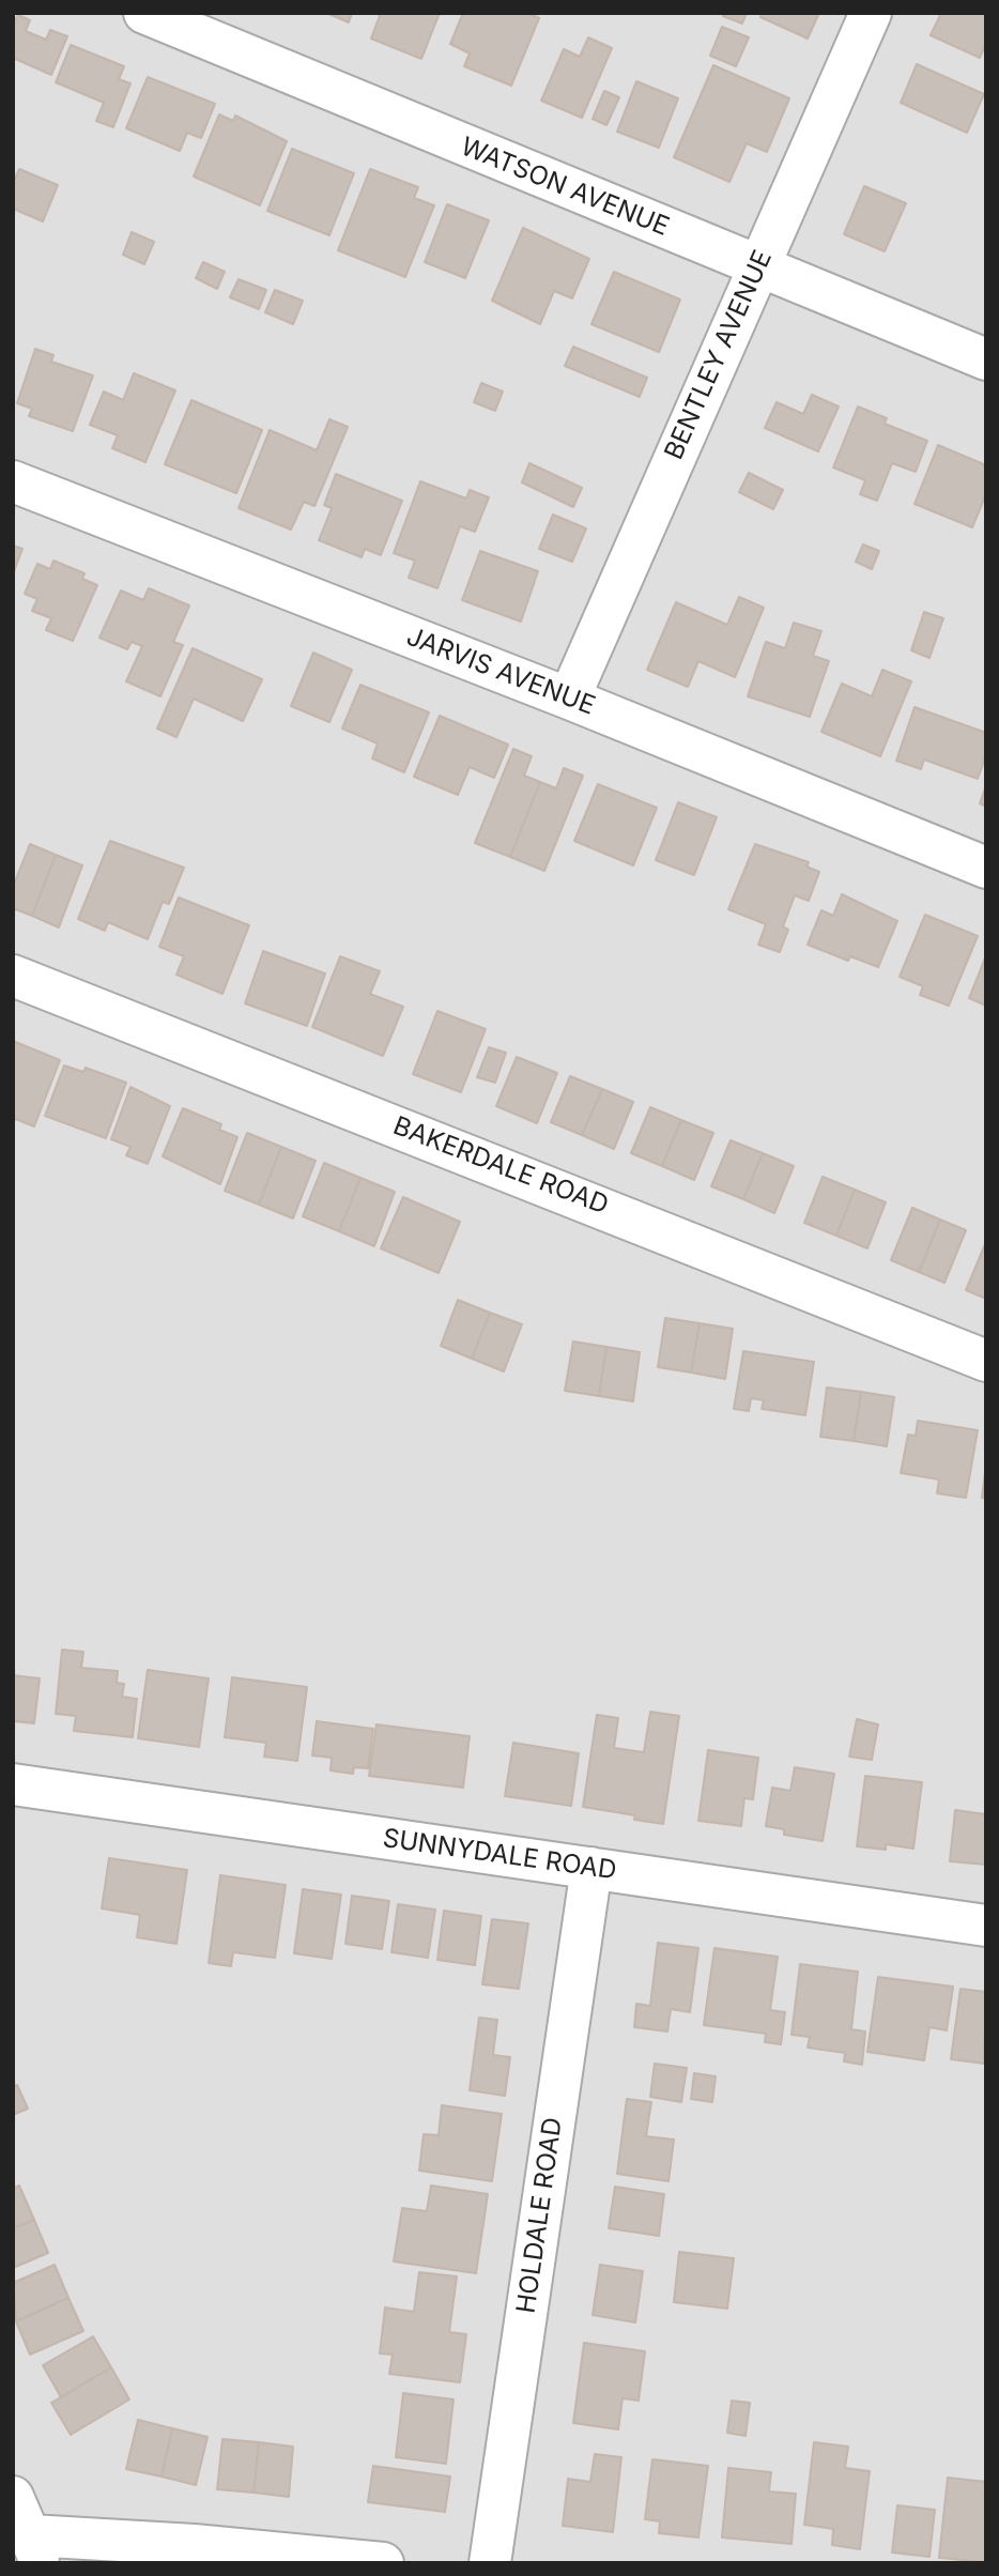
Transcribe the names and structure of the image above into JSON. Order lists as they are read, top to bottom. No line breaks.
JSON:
{"streets":{"street":["WATSON AVENUE","BENTLEY AVENUE","JARVIS AVENUE","BAKERDALE ROAD","SUNNYDALE ROAD","HOLDALE ROAD"]},"crossings":[["WATSON AVENUE","BENTLEY AVENUE"],["BENTLEY AVENUE","JARVIS AVENUE"],["SUNNYDALE ROAD","HOLDALE ROAD"]]}
